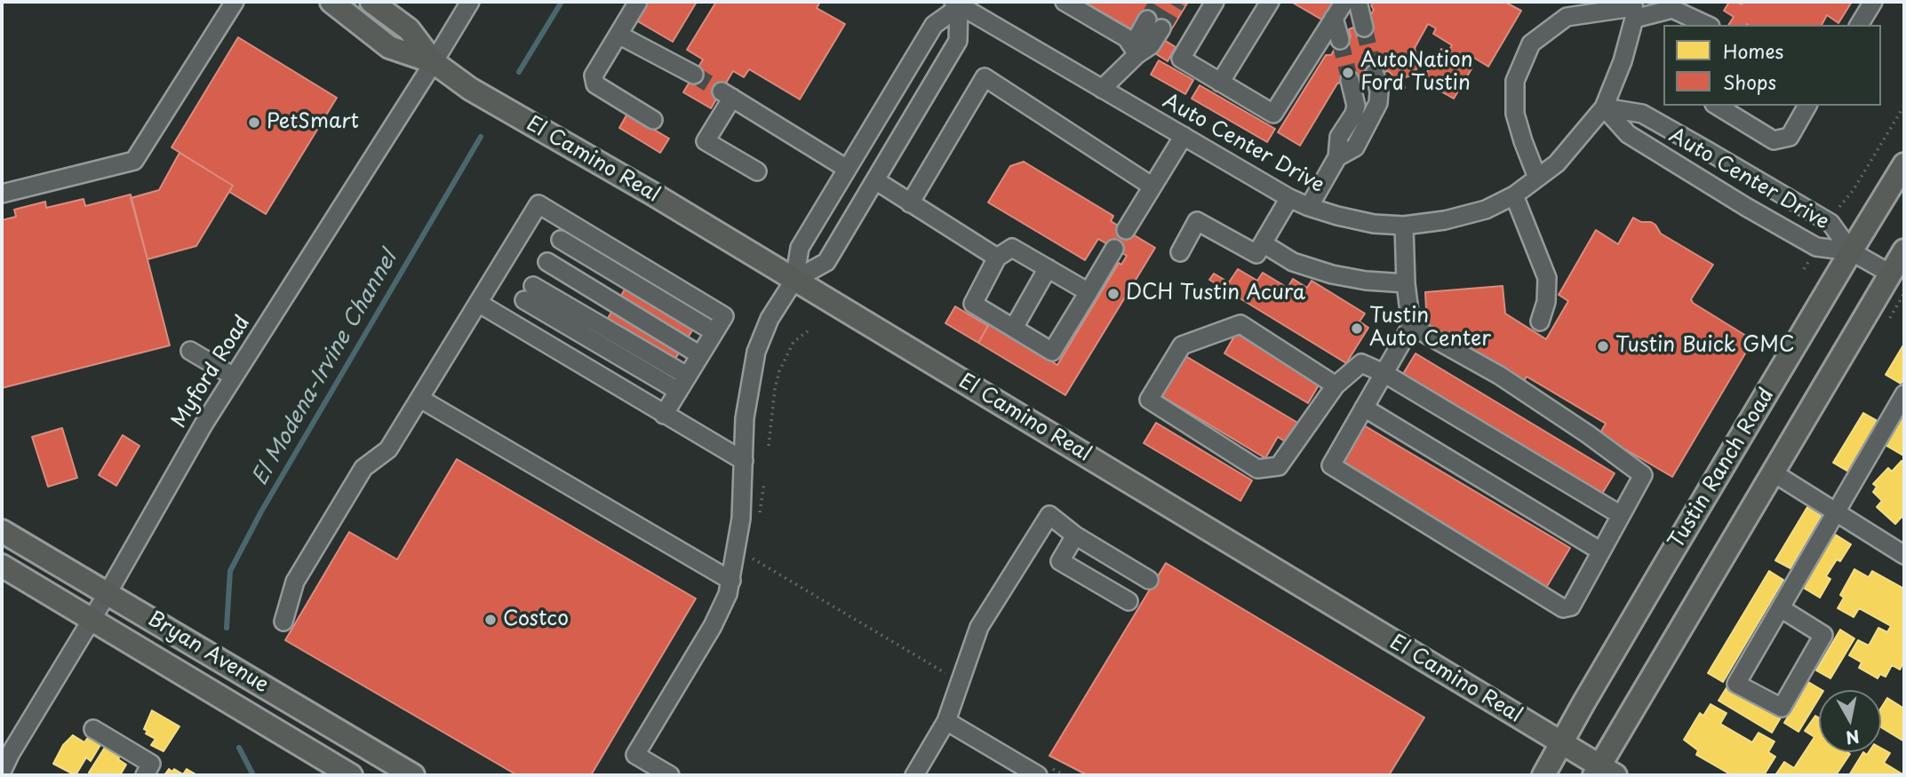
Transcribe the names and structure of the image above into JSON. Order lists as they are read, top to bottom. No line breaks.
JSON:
{"streets":{"main road":["El Camino Real","Tustin Ranch Road","Bryan Avenue"],"street":["Auto Center Drive","Myford Road"]},"crossings":[["Auto Center Drive","Tustin Ranch Road"],["El Camino Real","Myford Road"],["El Camino Real","Tustin Ranch Road"],["Myford Road","Bryan Avenue"]],"water":["El Modena-Irvine Channel"],"places":["AutoNation Ford Tustin","PetSmart","DCH Tustin Acura","Tustin Auto Center","Tustin Buick GMC","Costco"],"legend":["Homes","Shops"],"north":"bottom"}
